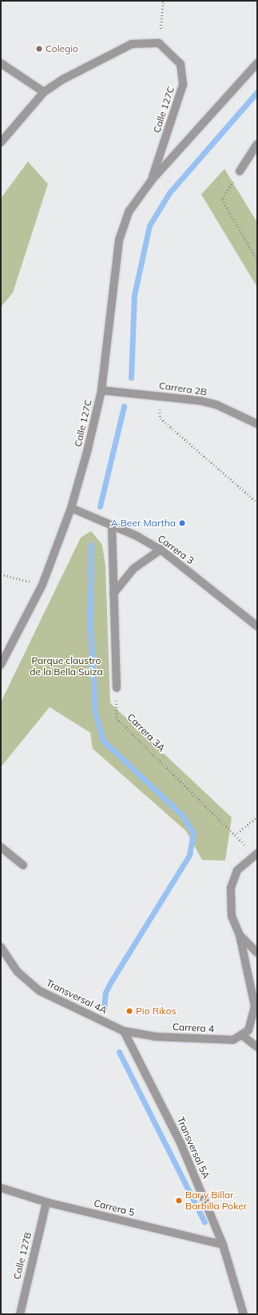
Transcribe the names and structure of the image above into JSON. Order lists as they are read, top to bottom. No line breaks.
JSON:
{"streets":{"street":["Calle 127C","Carrera 2B","Carrera 3","Transversal 4A","Carrera 4","Transversal 5A","Carrera 5","Calle 127B"],"path":["Carrera 3A"]},"crossings":[["Calle 127C","Carrera 2B"],["Calle 127C","Carrera 3"],["Transversal 4A","Carrera 4"],["Transversal 4A","Transversal 5A"],["Carrera 4","Transversal 5A"],["Transversal 5A","Carrera 5"],["Carrera 5","Calle 127B"]],"parks":["Parque claustro de la Bella Suiza"],"places":["Colegio","A Beer Martha","Pio Rikos","Bar y Billar Barbilla Poker"]}
